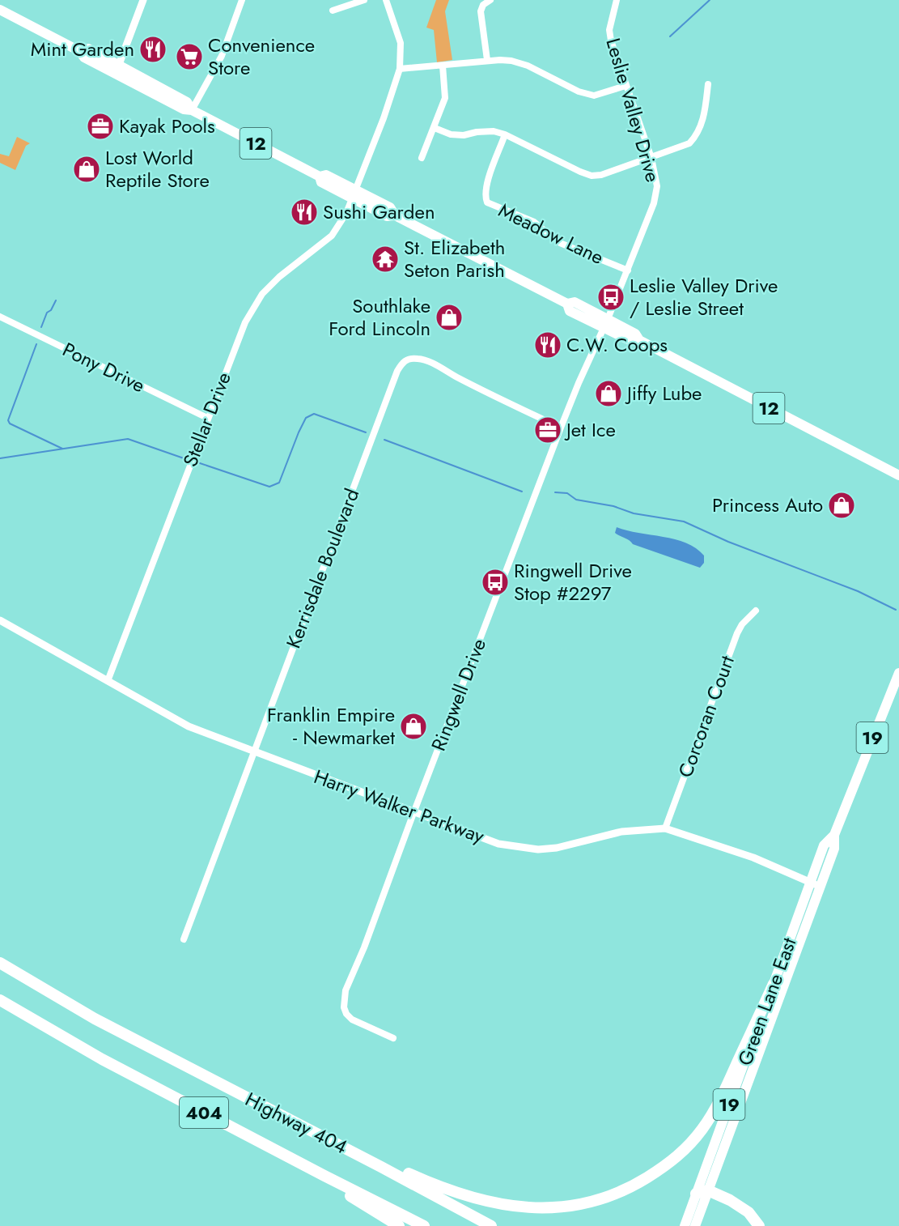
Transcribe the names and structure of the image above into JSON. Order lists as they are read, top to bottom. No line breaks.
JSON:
{"streets":{"highway":["404","Highway 404"],"main road":["12","19","Green Lane East"],"street":["Leslie Valley Drive","Meadow Lane","Pony Drive","Stellar Drive","Kerrisdale Boulevard","Ringwell Drive","Corcoran Court","Harry Walker Parkway"]},"crossings":[["Leslie Valley Drive","12"],["Leslie Valley Drive","Meadow Lane"],["Leslie Valley Drive","Ringwell Drive"],["12","Stellar Drive"],["12","Ringwell Drive"],["Pony Drive","Stellar Drive"],["Stellar Drive","Harry Walker Parkway"],["Kerrisdale Boulevard","Ringwell Drive"],["Kerrisdale Boulevard","Harry Walker Parkway"],["Ringwell Drive","Harry Walker Parkway"],["Corcoran Court","Harry Walker Parkway"],["Harry Walker Parkway","Green Lane East"]],"places":{"restaurant":["Mint Garden","Sushi Garden","C.W. Coops"],"supermarket":["Convenience Store"],"office":["Kayak Pools","Jet Ice"],"shop":["Lost World Reptile Store","Southlake Ford Lincoln","Jiffy Lube","Princess Auto","Franklin Empire - Newmarket"],"temple":["St. Elizabeth Seton Parish"],"bus stop":["Leslie Valley Drive / Leslie Street","Ringwell Drive Stop #2297"]}}
